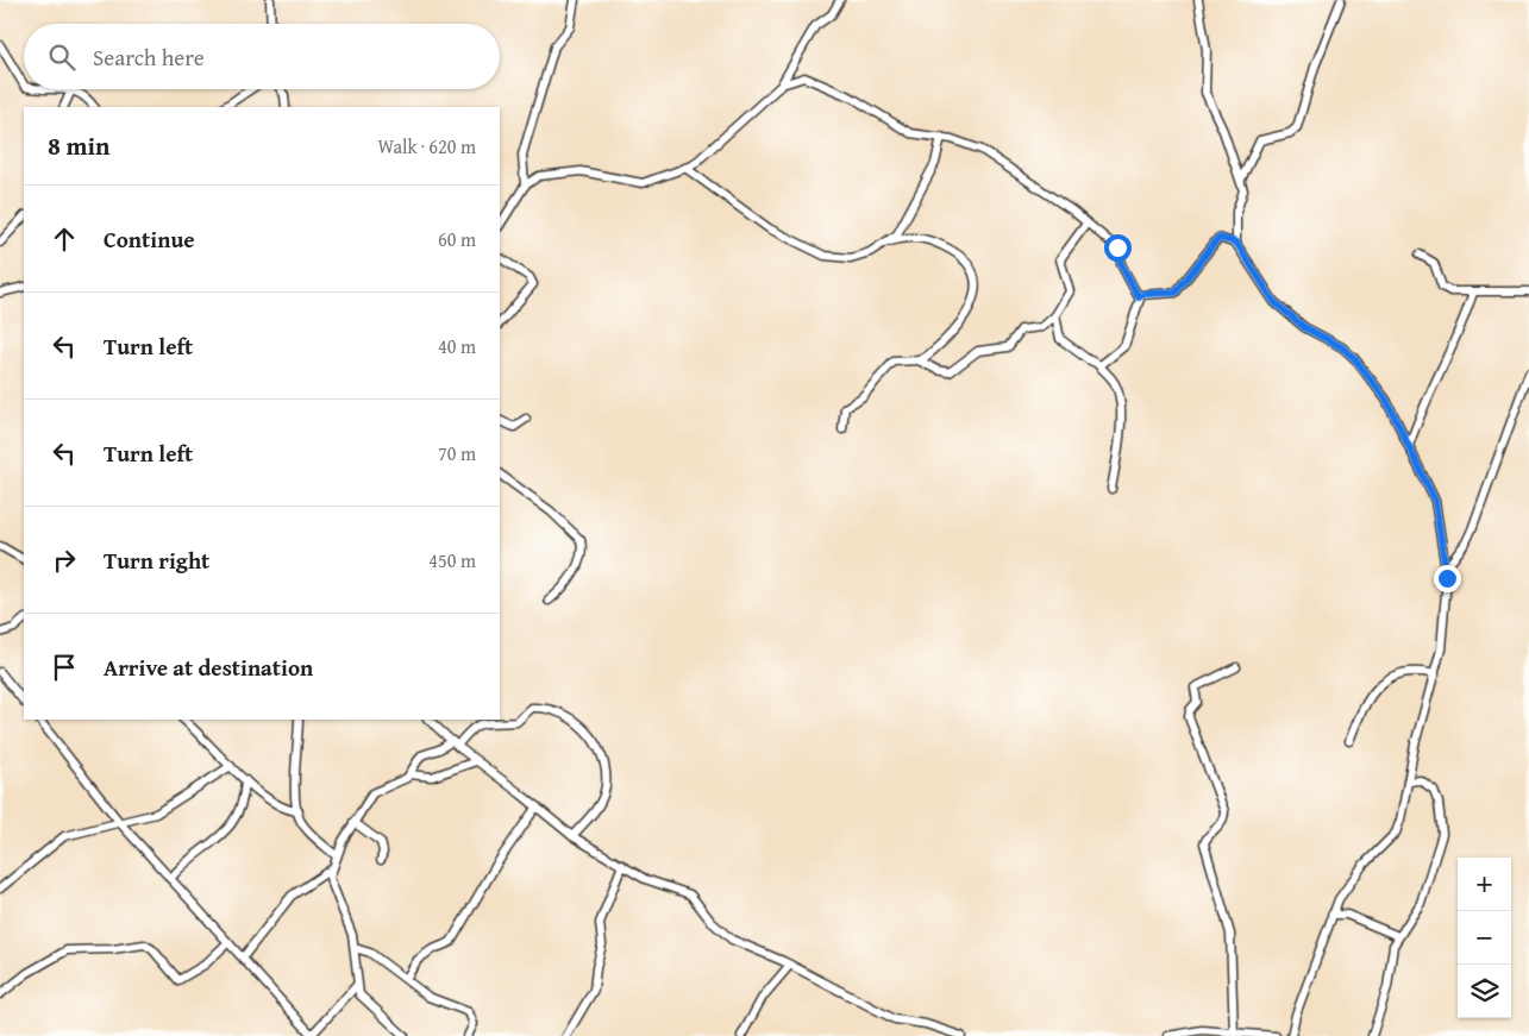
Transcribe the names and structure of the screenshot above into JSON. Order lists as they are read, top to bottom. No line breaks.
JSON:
{"page":{"search":"Search here","heading":["8 min","Walk · 620 m"],"list":[["Continue","60 m"],["Turn left","40 m"],["Turn left","70 m"],["Turn right","450 m"],"Arrive at destination"],"map_buttons":["+","−"]}}
